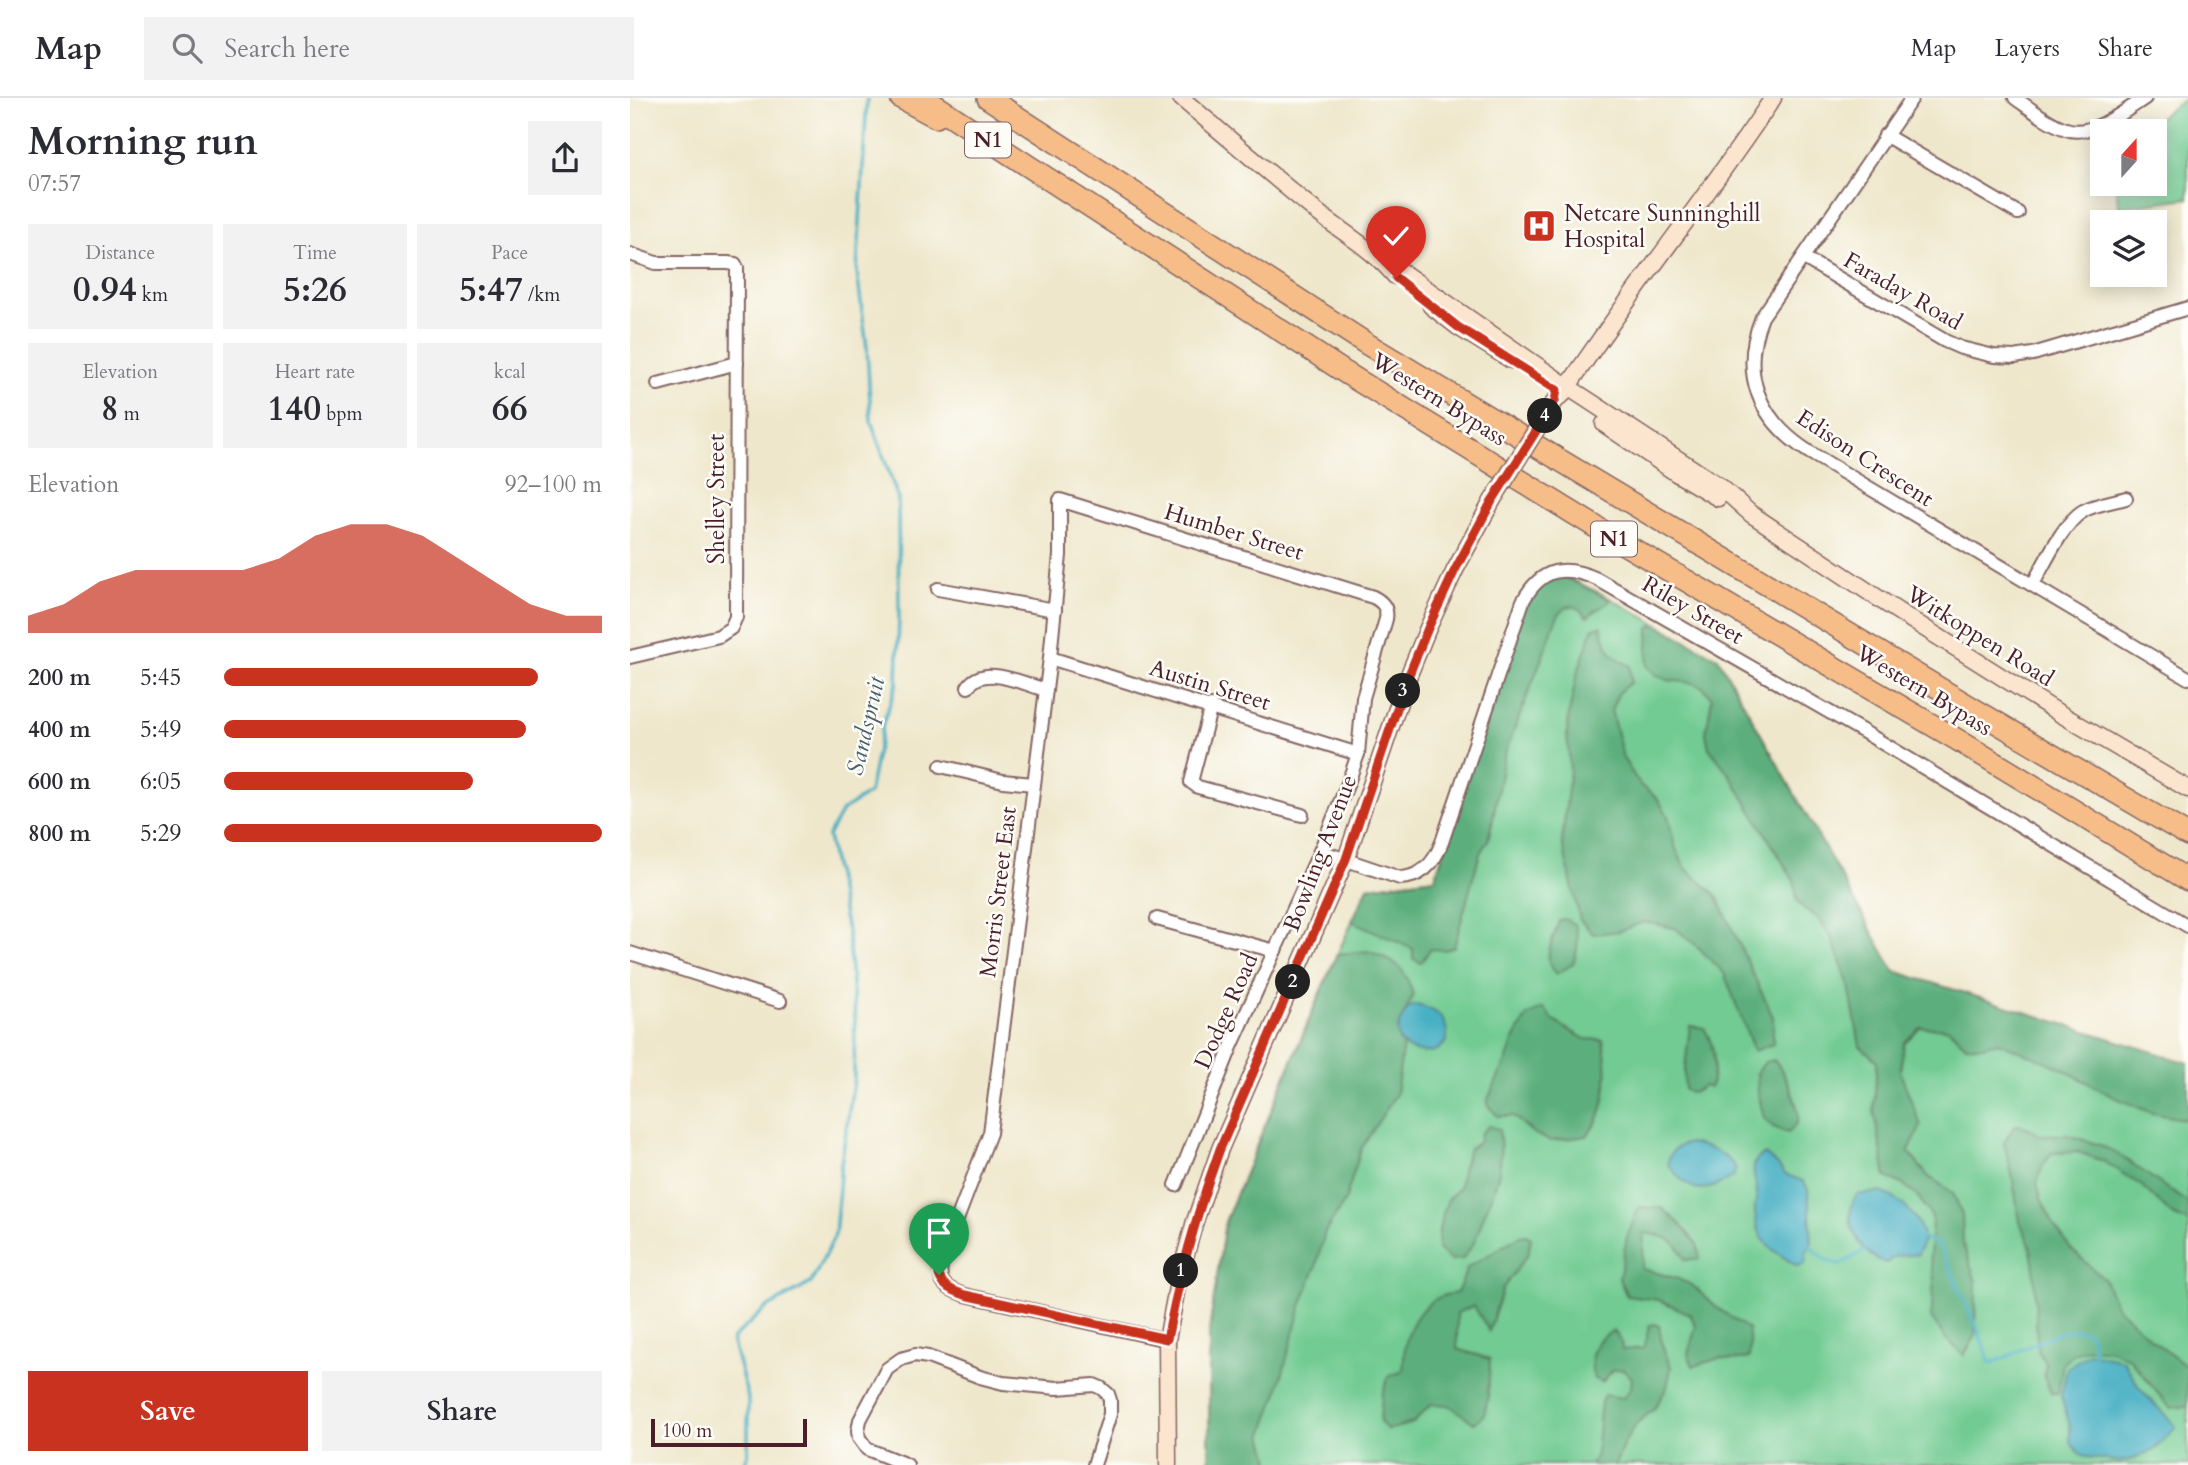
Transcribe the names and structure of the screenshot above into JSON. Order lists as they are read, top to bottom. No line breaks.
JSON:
{"streets":{"highway":["N1","Western Bypass"],"main road":["Witkoppen Road","Bowling Avenue"],"street":["Faraday Road","Edison Crescent","Shelley Street","Humber Street","Riley Street","Austin Street","Morris Street East","Dodge Road"]},"crossings":[["Faraday Road","Edison Crescent"],["Humber Street","Morris Street East"],["Humber Street","Dodge Road"],["Riley Street","Bowling Avenue"],["Riley Street","Dodge Road"],["Witkoppen Road","Bowling Avenue"],["Austin Street","Morris Street East"],["Austin Street","Dodge Road"],["Bowling Avenue","Morris Street East"]],"water":["Sandspruit"],"places":{"hospital":["Netcare Sunninghill Hospital"]},"scale_bar":"100 m","north":"top","page":{"header":"Map","search":"Search here","nav":["Map","Layers","Share"],"heading":["Morning run","07:57"],"stats":[["Distance","0.94 km"],["Time","5:26"],["Pace","5:47 /km"],["Elevation","8 m"],["Heart rate","140 bpm"],["kcal","66"]],"pins":["4","3","2","1"],"chart":["Elevation","92–100 m"],"list":[{"name":"200 m","note":"5:45"},{"name":"400 m","note":"5:49"},{"name":"600 m","note":"6:05"},{"name":"800 m","note":"5:29"}],"buttons":["Save","Share"],"scale":"100 m"}}
